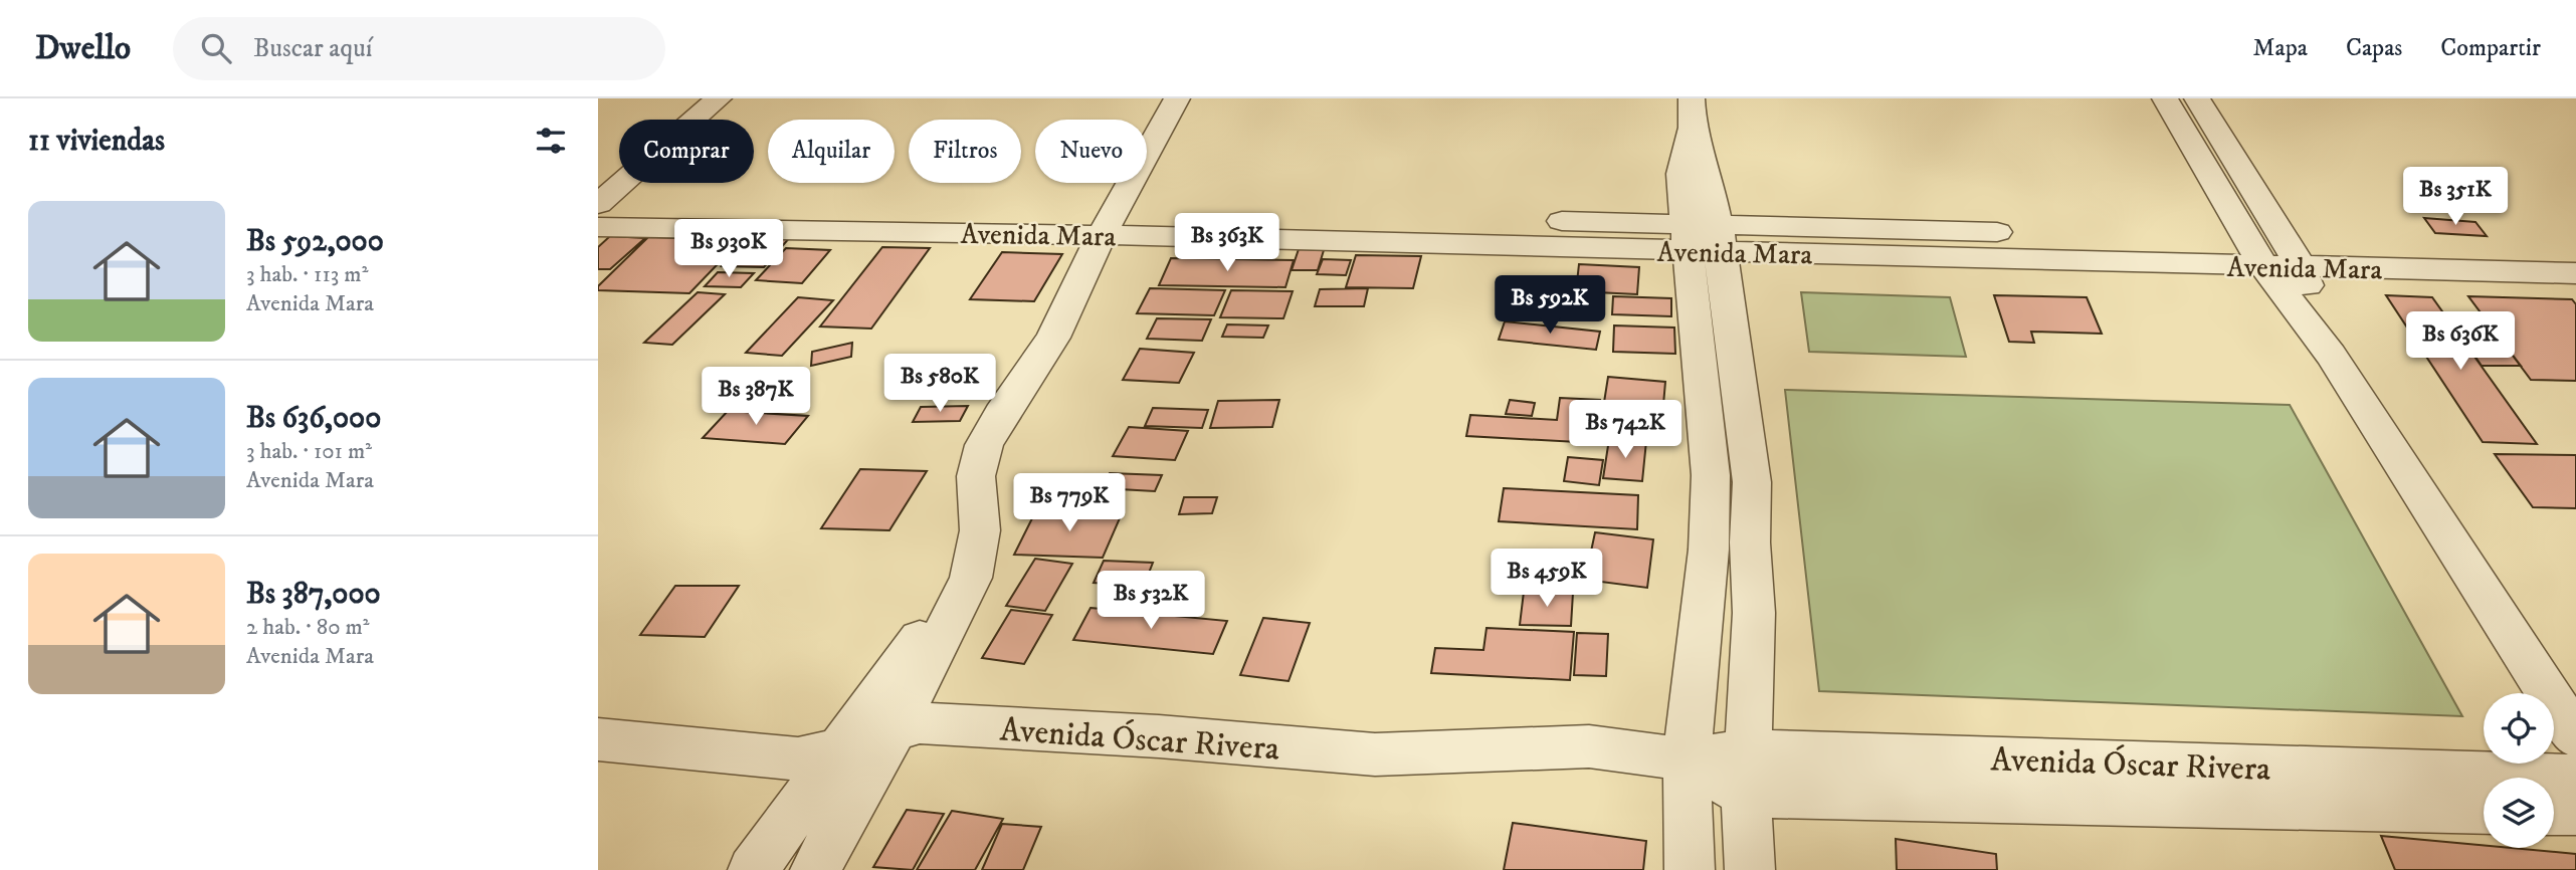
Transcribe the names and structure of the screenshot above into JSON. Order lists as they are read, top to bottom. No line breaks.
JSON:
{"streets":{"street":["Avenida Mara","Avenida Óscar Rivera"]},"page":{"header":"Dwello","search":"Buscar aquí","nav":["Mapa","Capas","Compartir"],"heading":"11 viviendas","chip":["Comprar","Alquilar","Filtros","Nuevo"],"price":["Bs 351K","Bs 363K","Bs 930K","Bs 592K","Bs 636K","Bs 580K","Bs 387K","Bs 742K","Bs 779K","Bs 459K","Bs 532K"],"list":[{"name":"Bs 592,000","note":"3 hab. · 113 m² · Avenida Mara"},{"name":"Bs 636,000","note":"3 hab. · 101 m² · Avenida Mara"},{"name":"Bs 387,000","note":"2 hab. · 80 m² · Avenida Mara"}]}}
